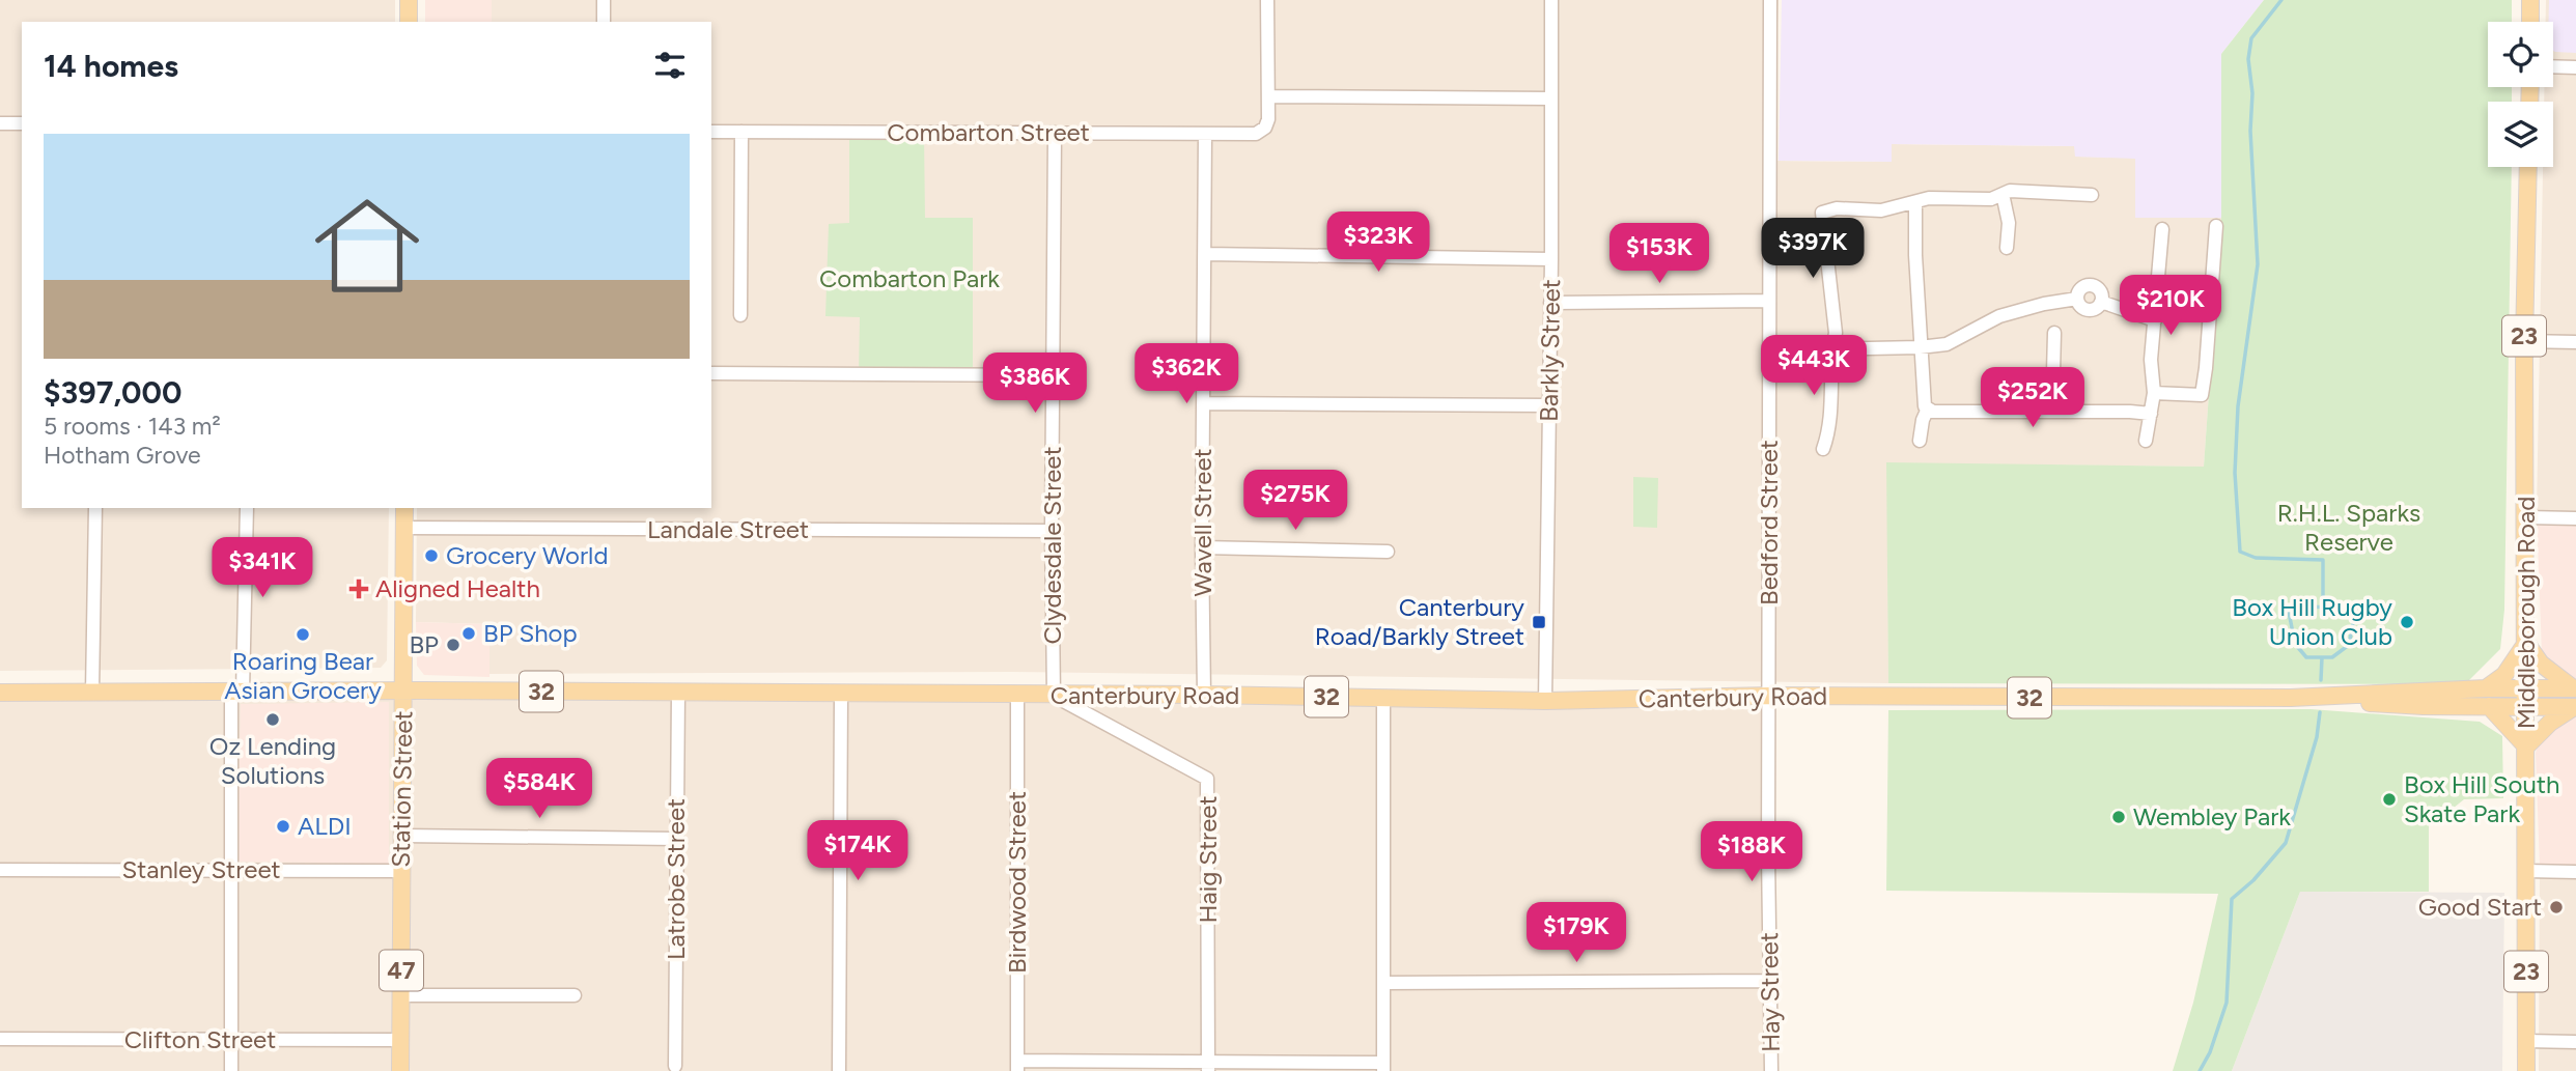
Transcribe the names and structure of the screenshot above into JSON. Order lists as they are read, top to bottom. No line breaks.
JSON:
{"streets":{"main road":["23","Middleborough Road","32","Canterbury Road","Station Street","47"],"street":["Combarton Street","Barkly Street","Wavell Street","Bedford Street","Landale Street","Clydesdale Street","Haig Street","Stanley Street","Latrobe Street","Birdwood Street","Hay Street","Clifton Street"]},"crossings":[["Combarton Street","Wavell Street"],["Combarton Street","Clydesdale Street"],["Barkly Street","Canterbury Road"],["Wavell Street","Canterbury Road"],["Bedford Street","Canterbury Road"],["Bedford Street","Hay Street"],["Landale Street","Clydesdale Street"],["Landale Street","Station Street"],["Clydesdale Street","Canterbury Road"],["Clydesdale Street","Haig Street"],["Middleborough Road","Canterbury Road"],["Canterbury Road","Station Street"],["Canterbury Road","Haig Street"],["Canterbury Road","Latrobe Street"],["Canterbury Road","Birdwood Street"],["Canterbury Road","Hay Street"],["Station Street","Stanley Street"],["Station Street","Clifton Street"]],"parks":["Combarton Park","R.H.L. Sparks Reserve"],"places":{"other":["Grocery World","Box Hill Rugby Union Club","BP Shop","Roaring Bear Asian Grocery","BP","Oz Lending Solutions","Box Hill South Skate Park","Wembley Park","ALDI","Good Start"],"health":["Aligned Health"],"transit":["Canterbury Road/Barkly Street"]},"page":{"heading":"14 homes","list":[{"name":"$397,000","note":"5 rooms · 143 m² · Hotham Grove"}],"price":["$323K","$397K","$153K","$210K","$443K","$362K","$386K","$252K","$275K","$341K","$584K","$174K","$188K","$179K"]}}
